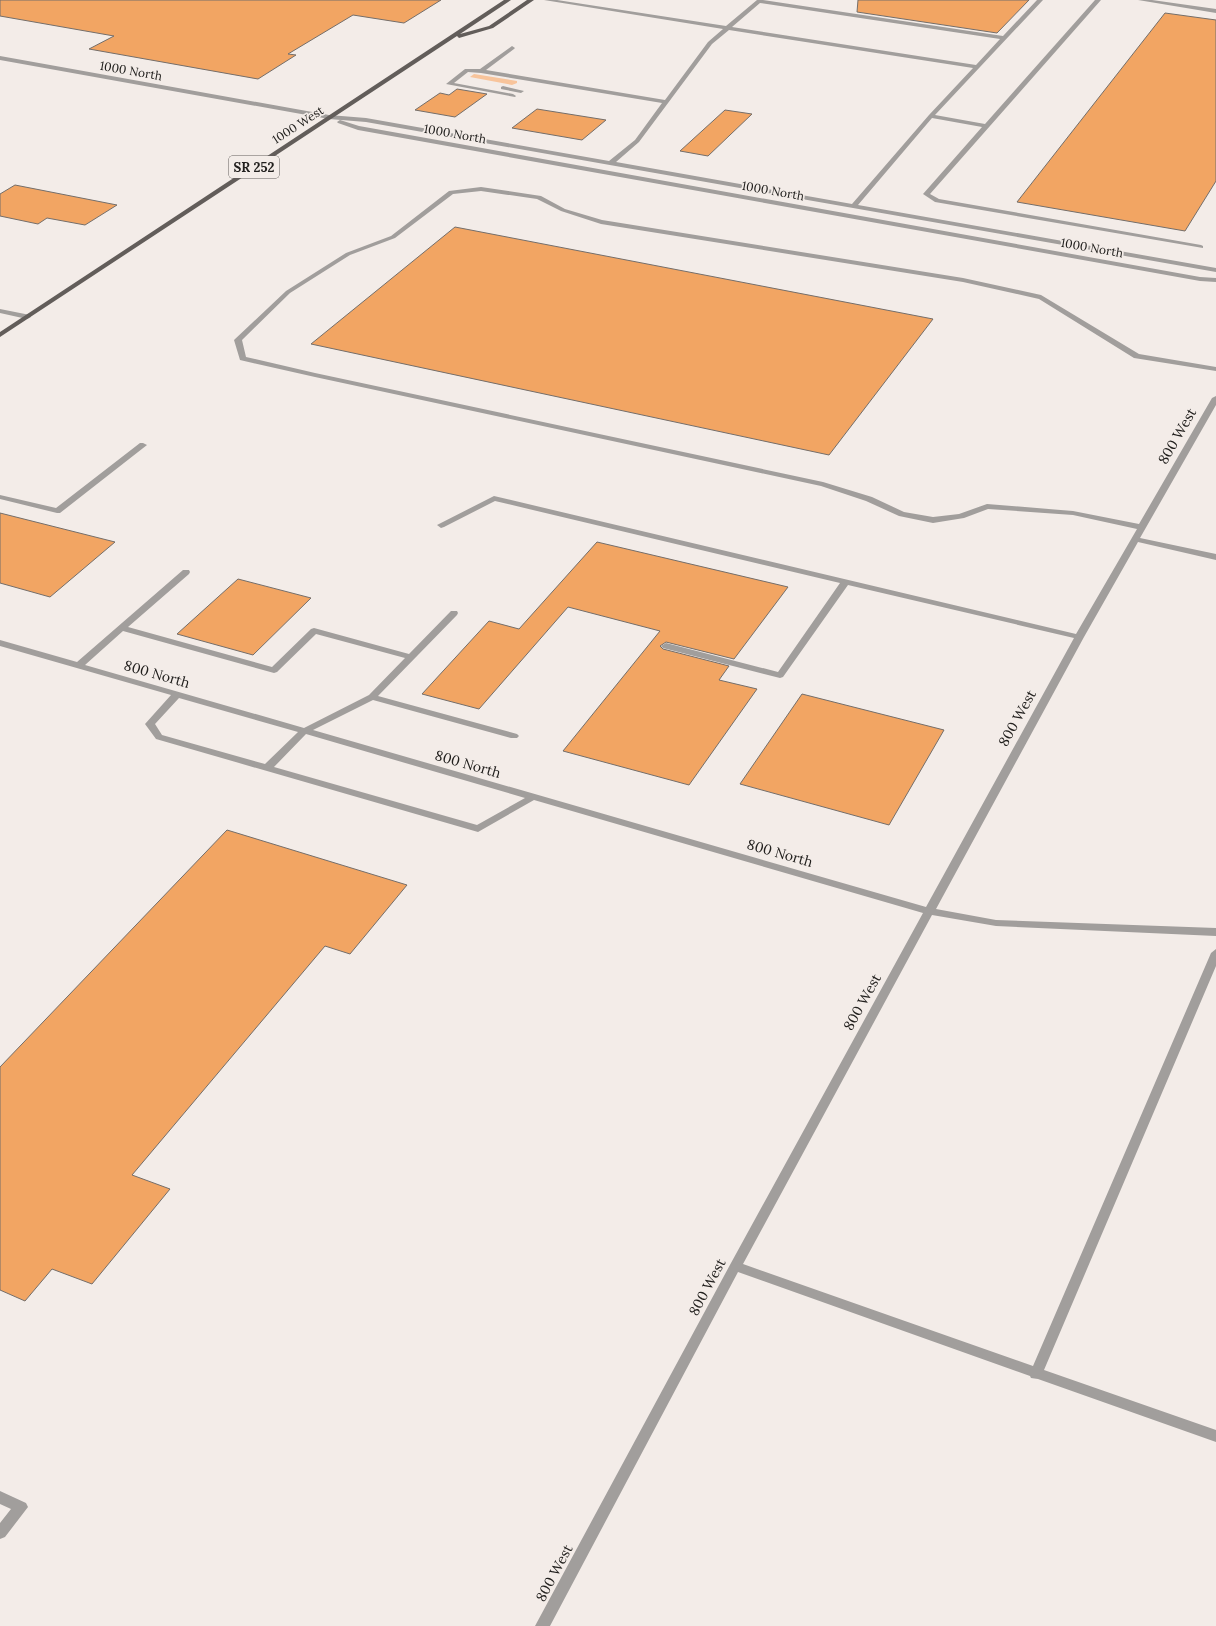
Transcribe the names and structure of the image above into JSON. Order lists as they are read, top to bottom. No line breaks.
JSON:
{"streets":{"main road":["1000 West","SR 252"],"street":["1000 North","800 West","800 North"]},"crossings":[["1000 North","1000 West"],["800 West","800 North"]]}
